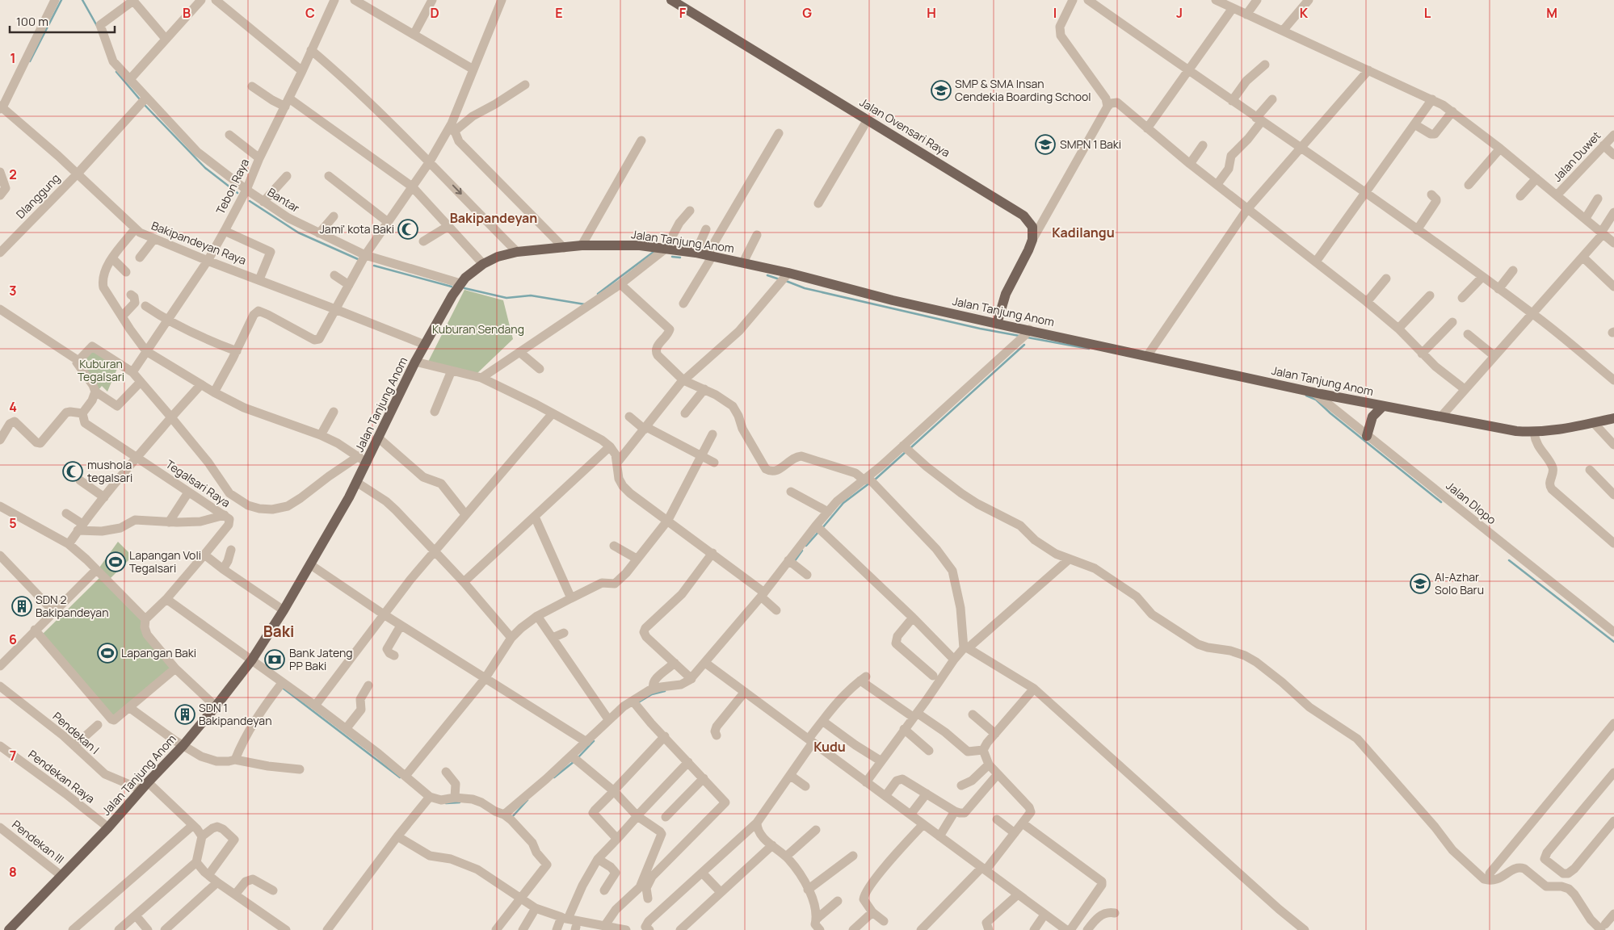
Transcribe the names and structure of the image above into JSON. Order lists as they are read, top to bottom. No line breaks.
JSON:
{"streets":{"main road":["Jalan Ovensari Raya","Jalan Tanjung Anom"],"street":["Jalan Duwet","Tebon Raya","Dlanggung","Bantar","Bakipandeyan Raya","Tegalsari Raya","Jalan Dlopo","Pendekan I","Pendekan Raya","Pendekan III"]},"crossings":[["Tebon Raya","Bantar"],["Tebon Raya","Bakipandeyan Raya"],["Dlanggung","Bantar"],["Dlanggung","Bakipandeyan Raya"],["Bantar","Jalan Tanjung Anom"],["Jalan Tanjung Anom","Bakipandeyan Raya"],["Jalan Tanjung Anom","Jalan Dlopo"],["Jalan Tanjung Anom","Pendekan I"],["Jalan Tanjung Anom","Pendekan Raya"],["Jalan Tanjung Anom","Pendekan III"]],"districts":["Bakipandeyan","Kadilangu","Baki","Kudu"],"parks":["Kuburan Sendang","Kuburan Tegalsari"],"places":{"school or university":["SMP & SMA Insan Cendekia Boarding School","SMPN 1 Baki","Al-Azhar Solo Baru"],"mosque":["Jami' kota Baki","mushola tegalsari"],"sports":["Lapangan Voli Tegalsari","Lapangan Baki"],"building":["SDN 2 Bakipandeyan","SDN 1 Bakipandeyan"],"bank":["Bank Jateng PP Baki"]},"scale_bar":"100 m","grid":{"columns":["B","C","D","E","F","G","H","I","J","K","L","M"],"rows":["1","2","3","4","5","6","7","8"]}}
